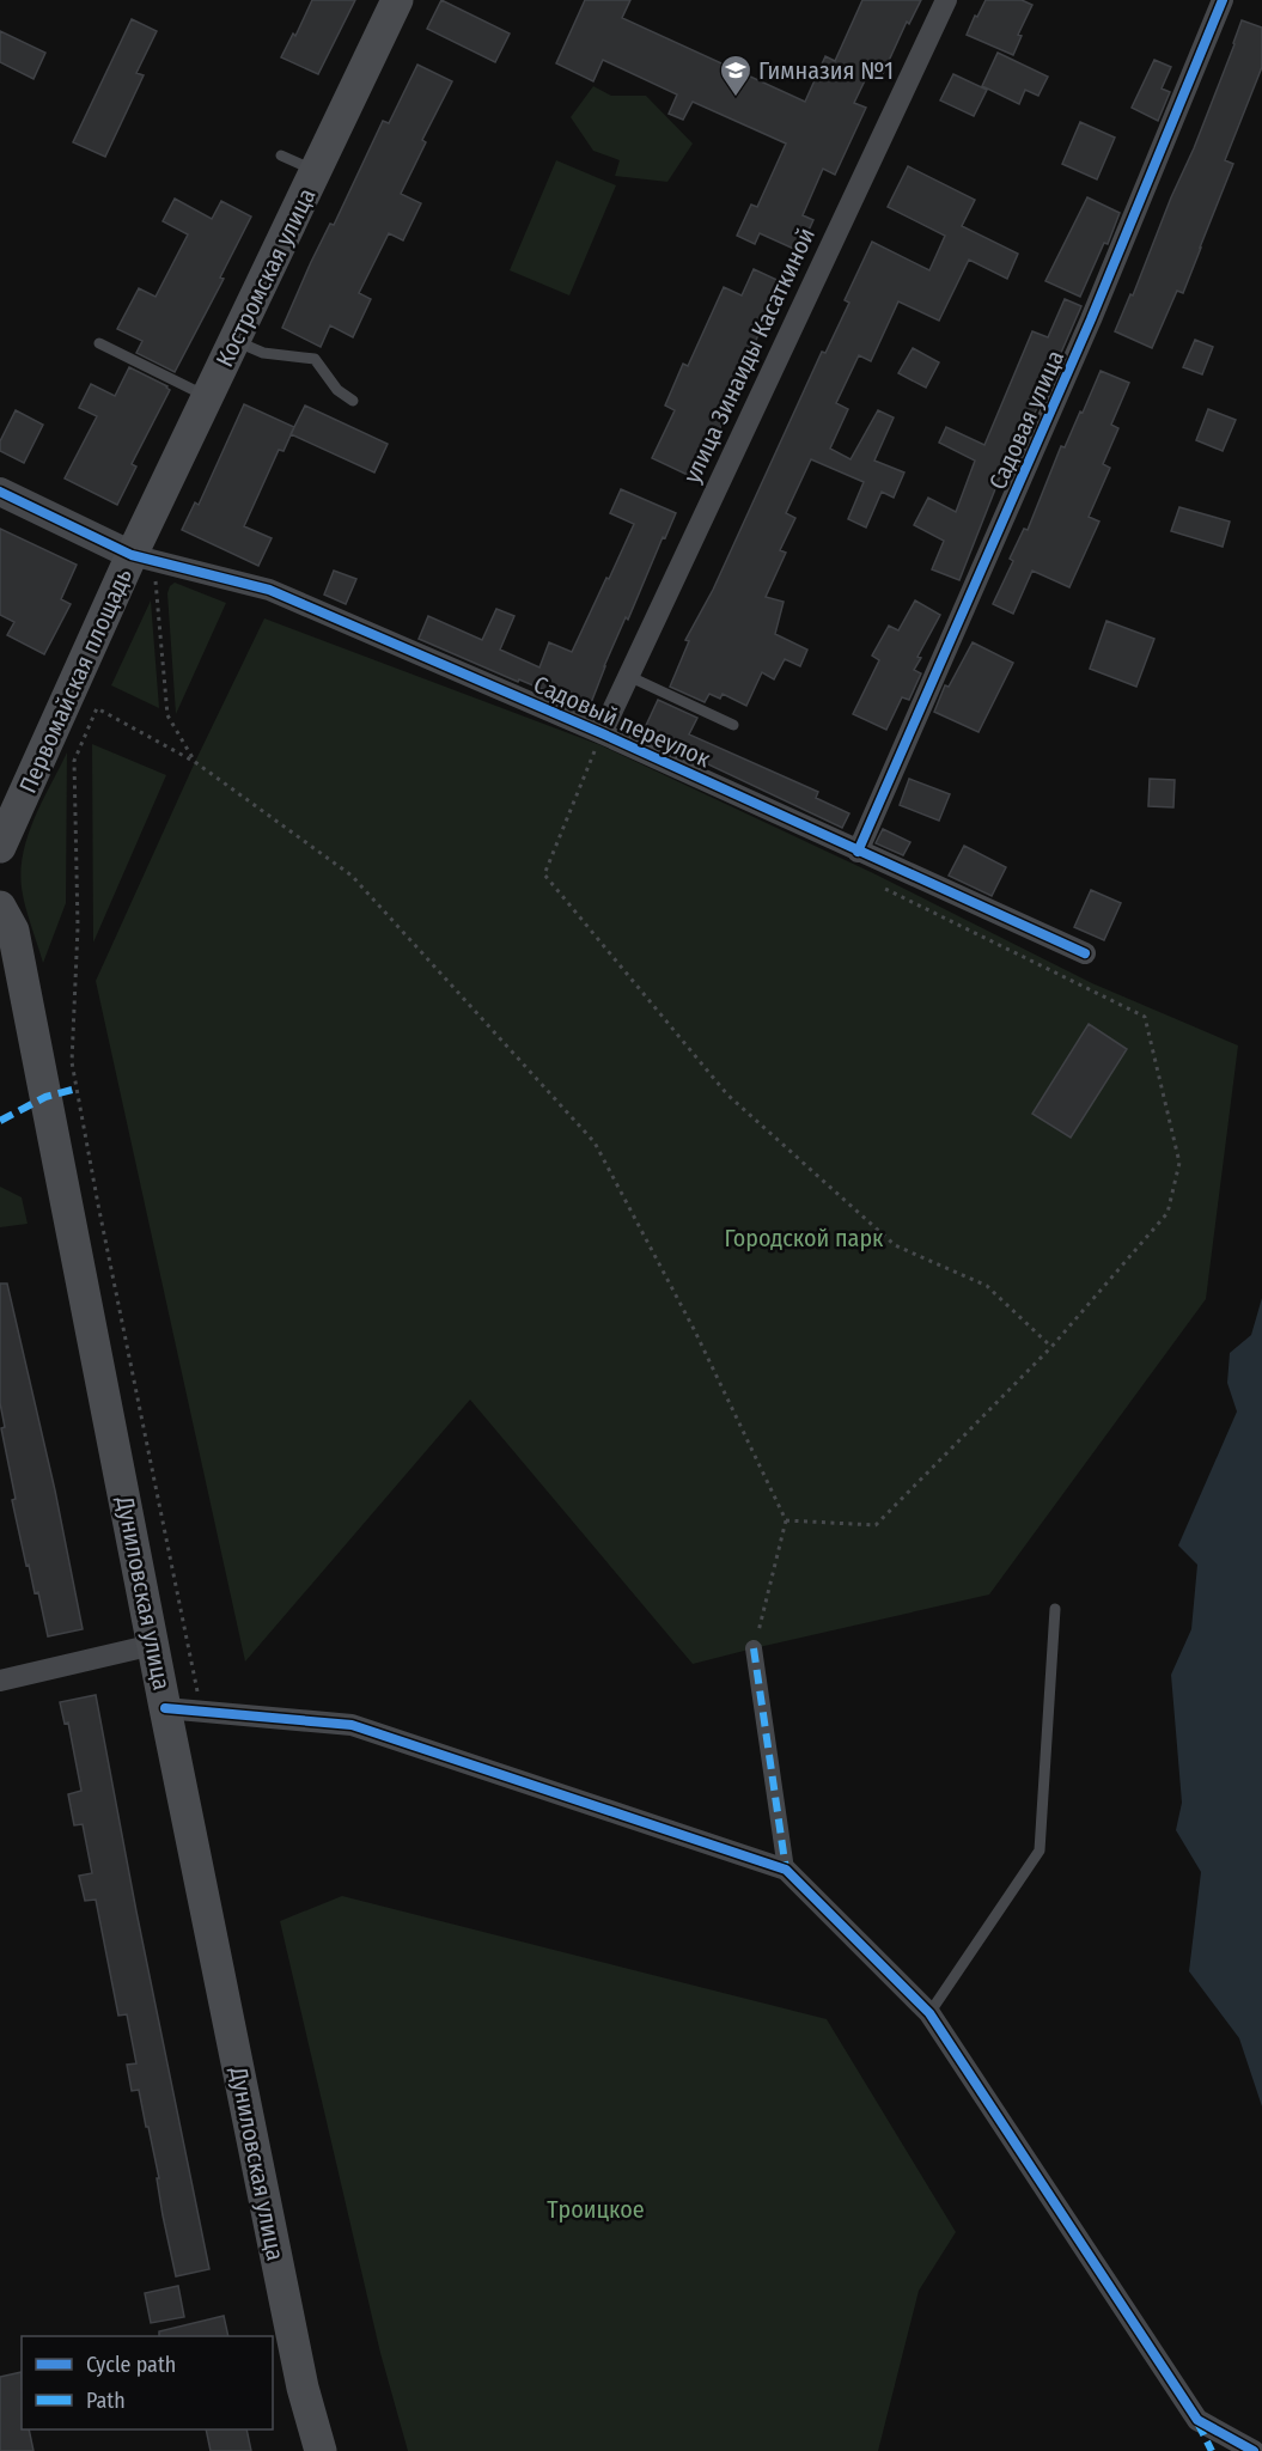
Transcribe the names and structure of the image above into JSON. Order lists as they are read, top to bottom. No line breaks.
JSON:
{"streets":{"main road":["Костромская улица","Первомайская площадь","Дуниловская улица"],"street":["улица Зинаиды Касаткиной","Садовая улица","Садовый переулок"]},"crossings":[["Костромская улица","Первомайская площадь"],["Костромская улица","Садовый переулок"],["улица Зинаиды Касаткиной","Садовый переулок"],["Садовая улица","Садовый переулок"],["Первомайская площадь","Садовый переулок"]],"parks":["Городской парк","Троицкое"],"places":{"school or university":["Гимназия №1"]},"legend":["Cycle path","Path"]}
